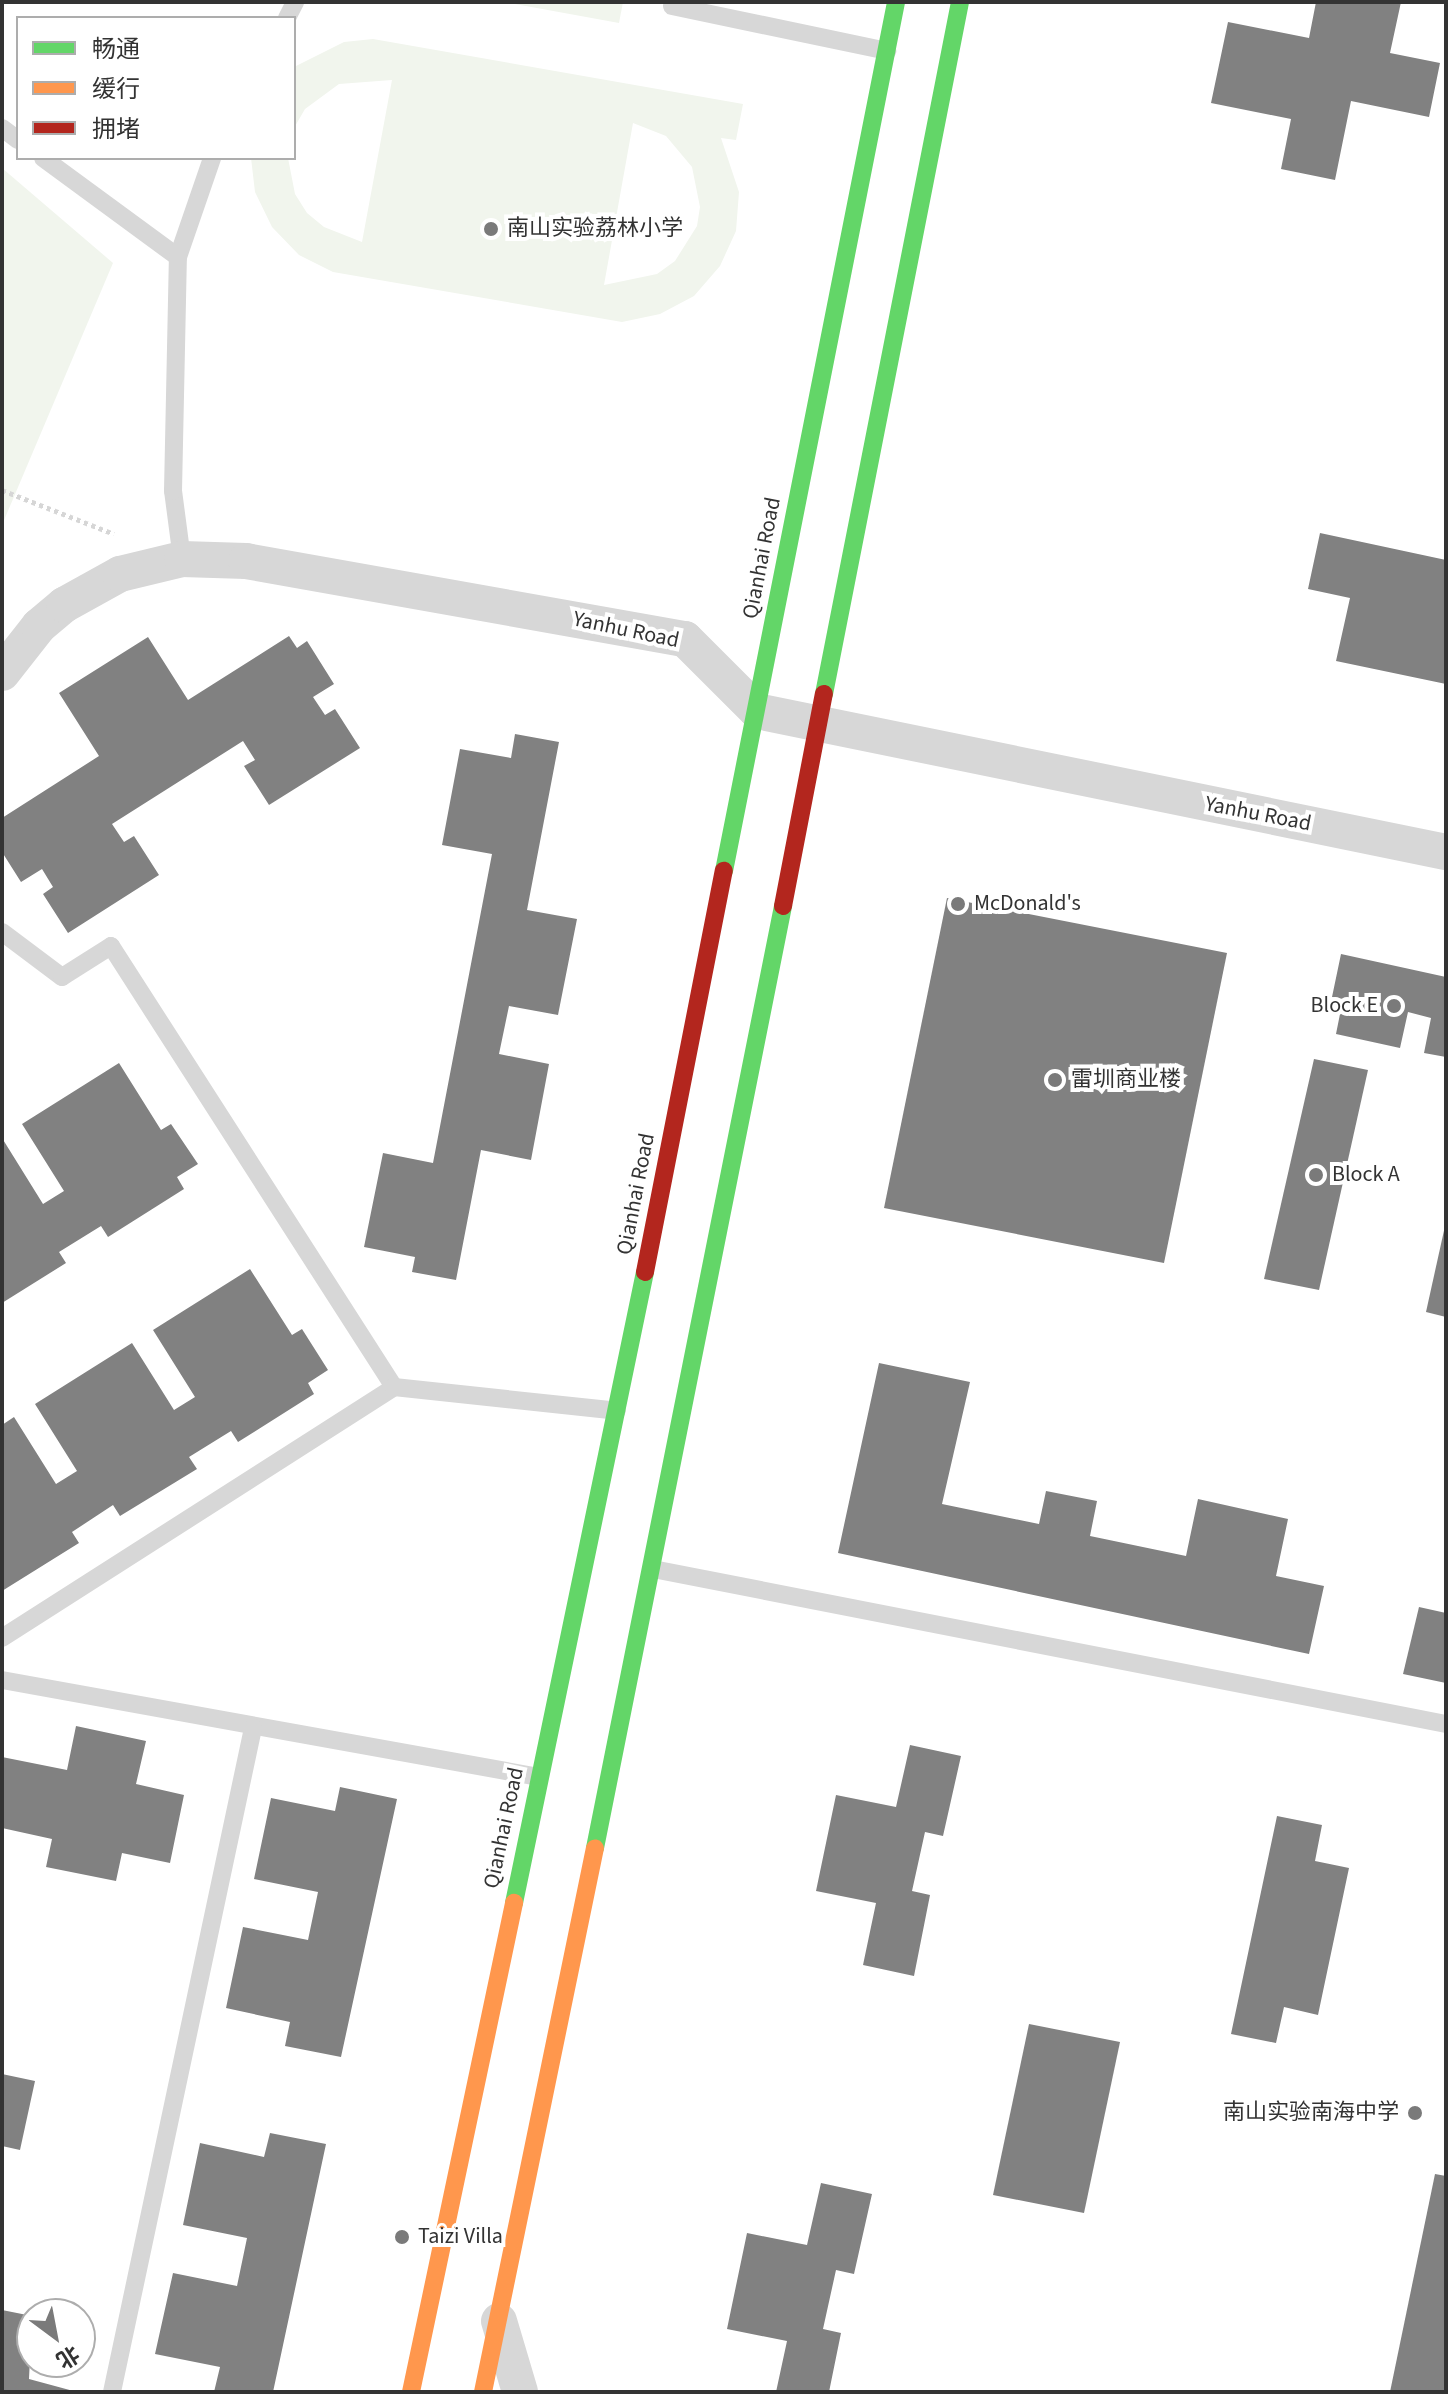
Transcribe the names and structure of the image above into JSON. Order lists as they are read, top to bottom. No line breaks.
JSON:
{"streets":{"street":["Qianhai Road","Yanhu Road"]},"crossings":[["Qianhai Road","Yanhu Road"]],"places":["南山实验荔林小学","McDonald's","Block E","雷圳商业楼","Block A","南山实验南海中学","Taizi Villa"],"legend":["畅通","缓行","拥堵"],"north":"bottom right"}
